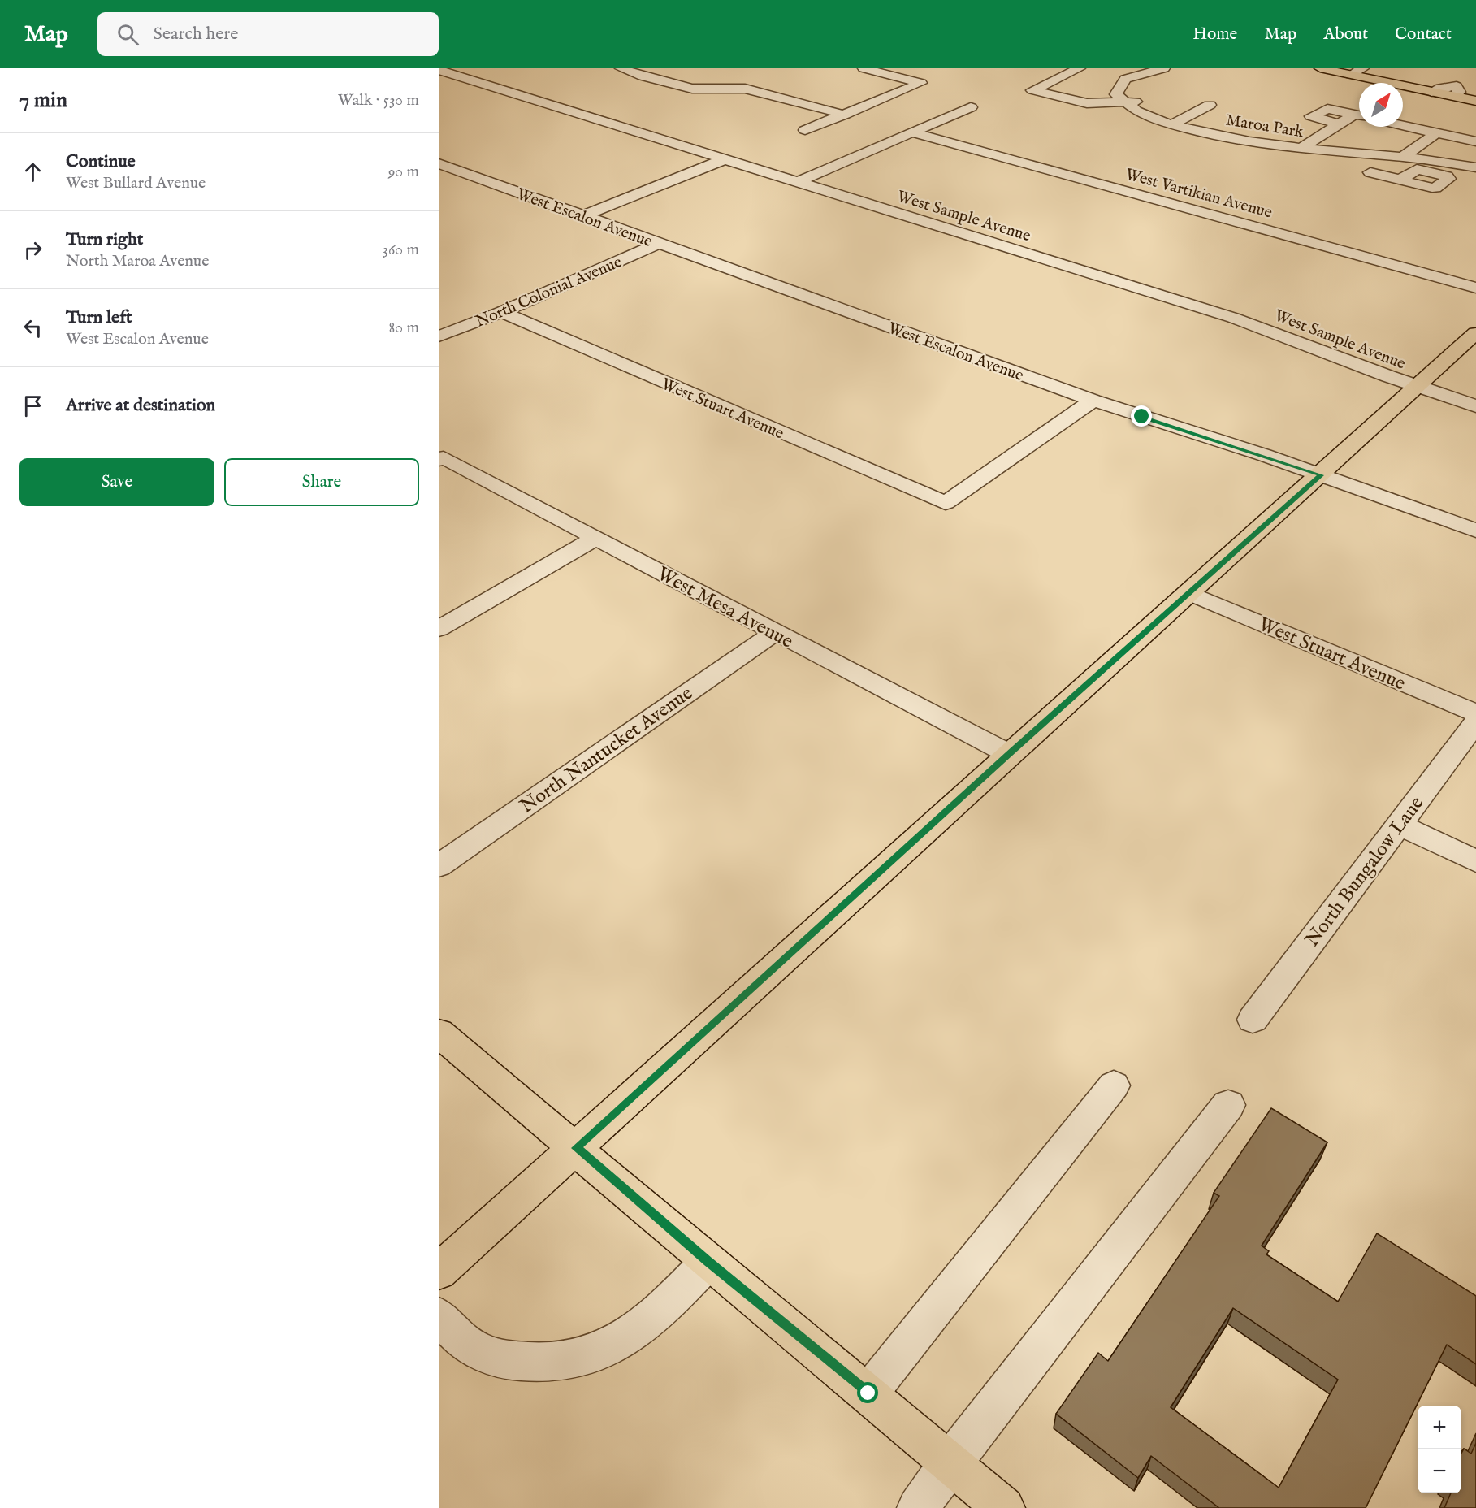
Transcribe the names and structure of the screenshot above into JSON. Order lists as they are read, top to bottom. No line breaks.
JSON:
{"streets":{"street":["Maroa Park","West Vartikian Avenue","West Sample Avenue","West Escalon Avenue","North Colonial Avenue","West Stuart Avenue","West Mesa Avenue","North Nantucket Avenue","North Bungalow Lane"]},"crossings":[["West Escalon Avenue","North Colonial Avenue"],["West Escalon Avenue","West Stuart Avenue"],["North Colonial Avenue","West Stuart Avenue"],["West Mesa Avenue","North Nantucket Avenue"]],"north":"top right","page":{"header":"Map","search":"Search here","nav":["Home","Map","About","Contact"],"heading":["7 min","Walk · 530 m"],"list":[["Continue","West Bullard Avenue","90 m"],["Turn right","North Maroa Avenue","360 m"],["Turn left","West Escalon Avenue","80 m"],"Arrive at destination"],"buttons":["Save","Share"],"map_buttons":["+","−"]}}
